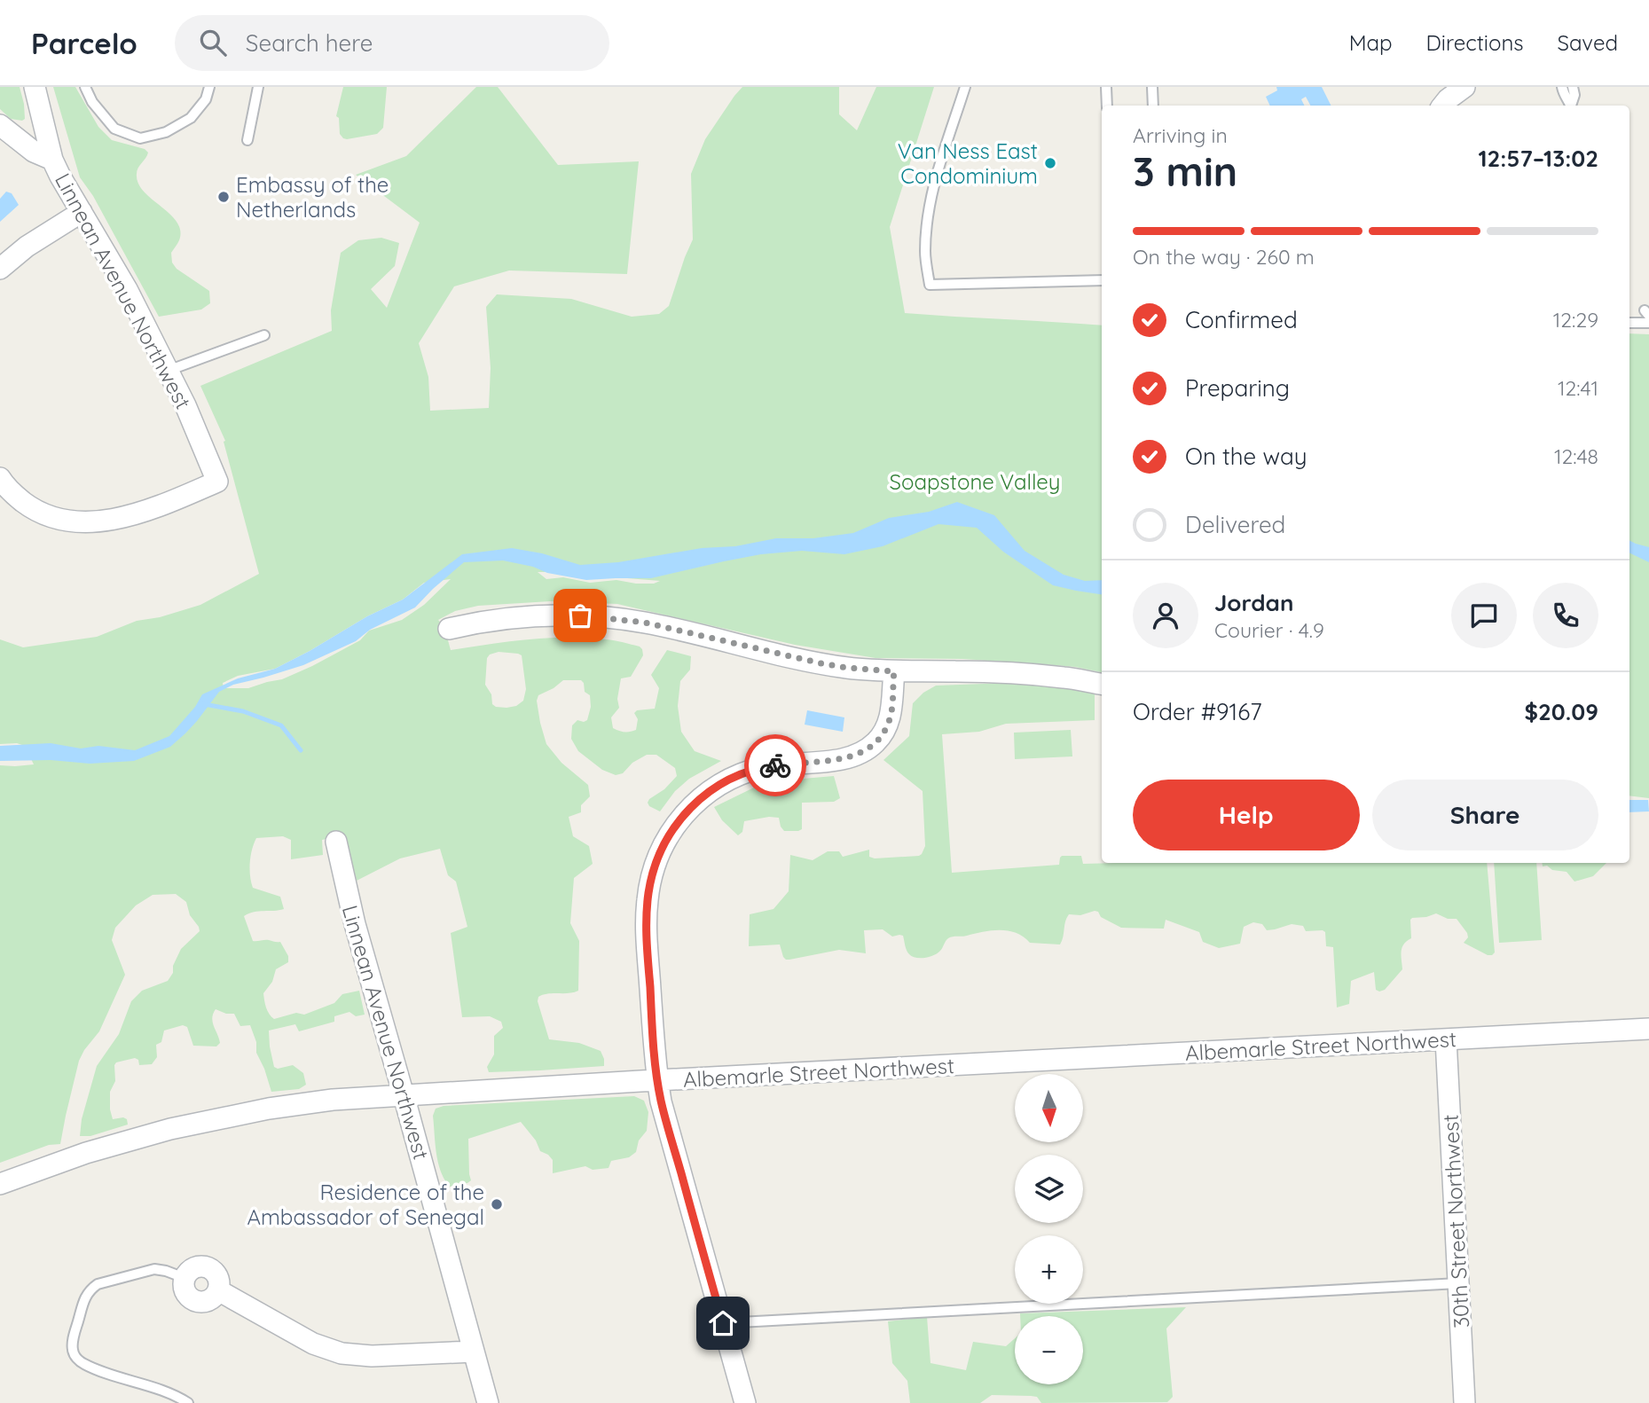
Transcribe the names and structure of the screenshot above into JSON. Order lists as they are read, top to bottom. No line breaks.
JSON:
{"streets":{"street":["Linnean Avenue Northwest","Albemarle Street Northwest","30th Street Northwest"]},"crossings":[["Linnean Avenue Northwest","Albemarle Street Northwest"],["Albemarle Street Northwest","30th Street Northwest"]],"parks":["Soapstone Valley"],"places":["Van Ness East Condominium","Embassy of the Netherlands","Residence of the Ambassador of Senegal"],"north":"bottom","page":{"header":"Parcelo","search":"Search here","nav":["Map","Directions","Saved"],"heading":["3 min","Arriving in","12:57–13:02"],"panel":["Jordan","Courier · 4.9","Order #9167","$20.09"],"bar":"On the way · 260 m","list":[["Confirmed","12:29"],["Preparing","12:41"],["On the way","12:48"],"Delivered"],"buttons":["Help","Share"],"map_buttons":["+","−"]}}
